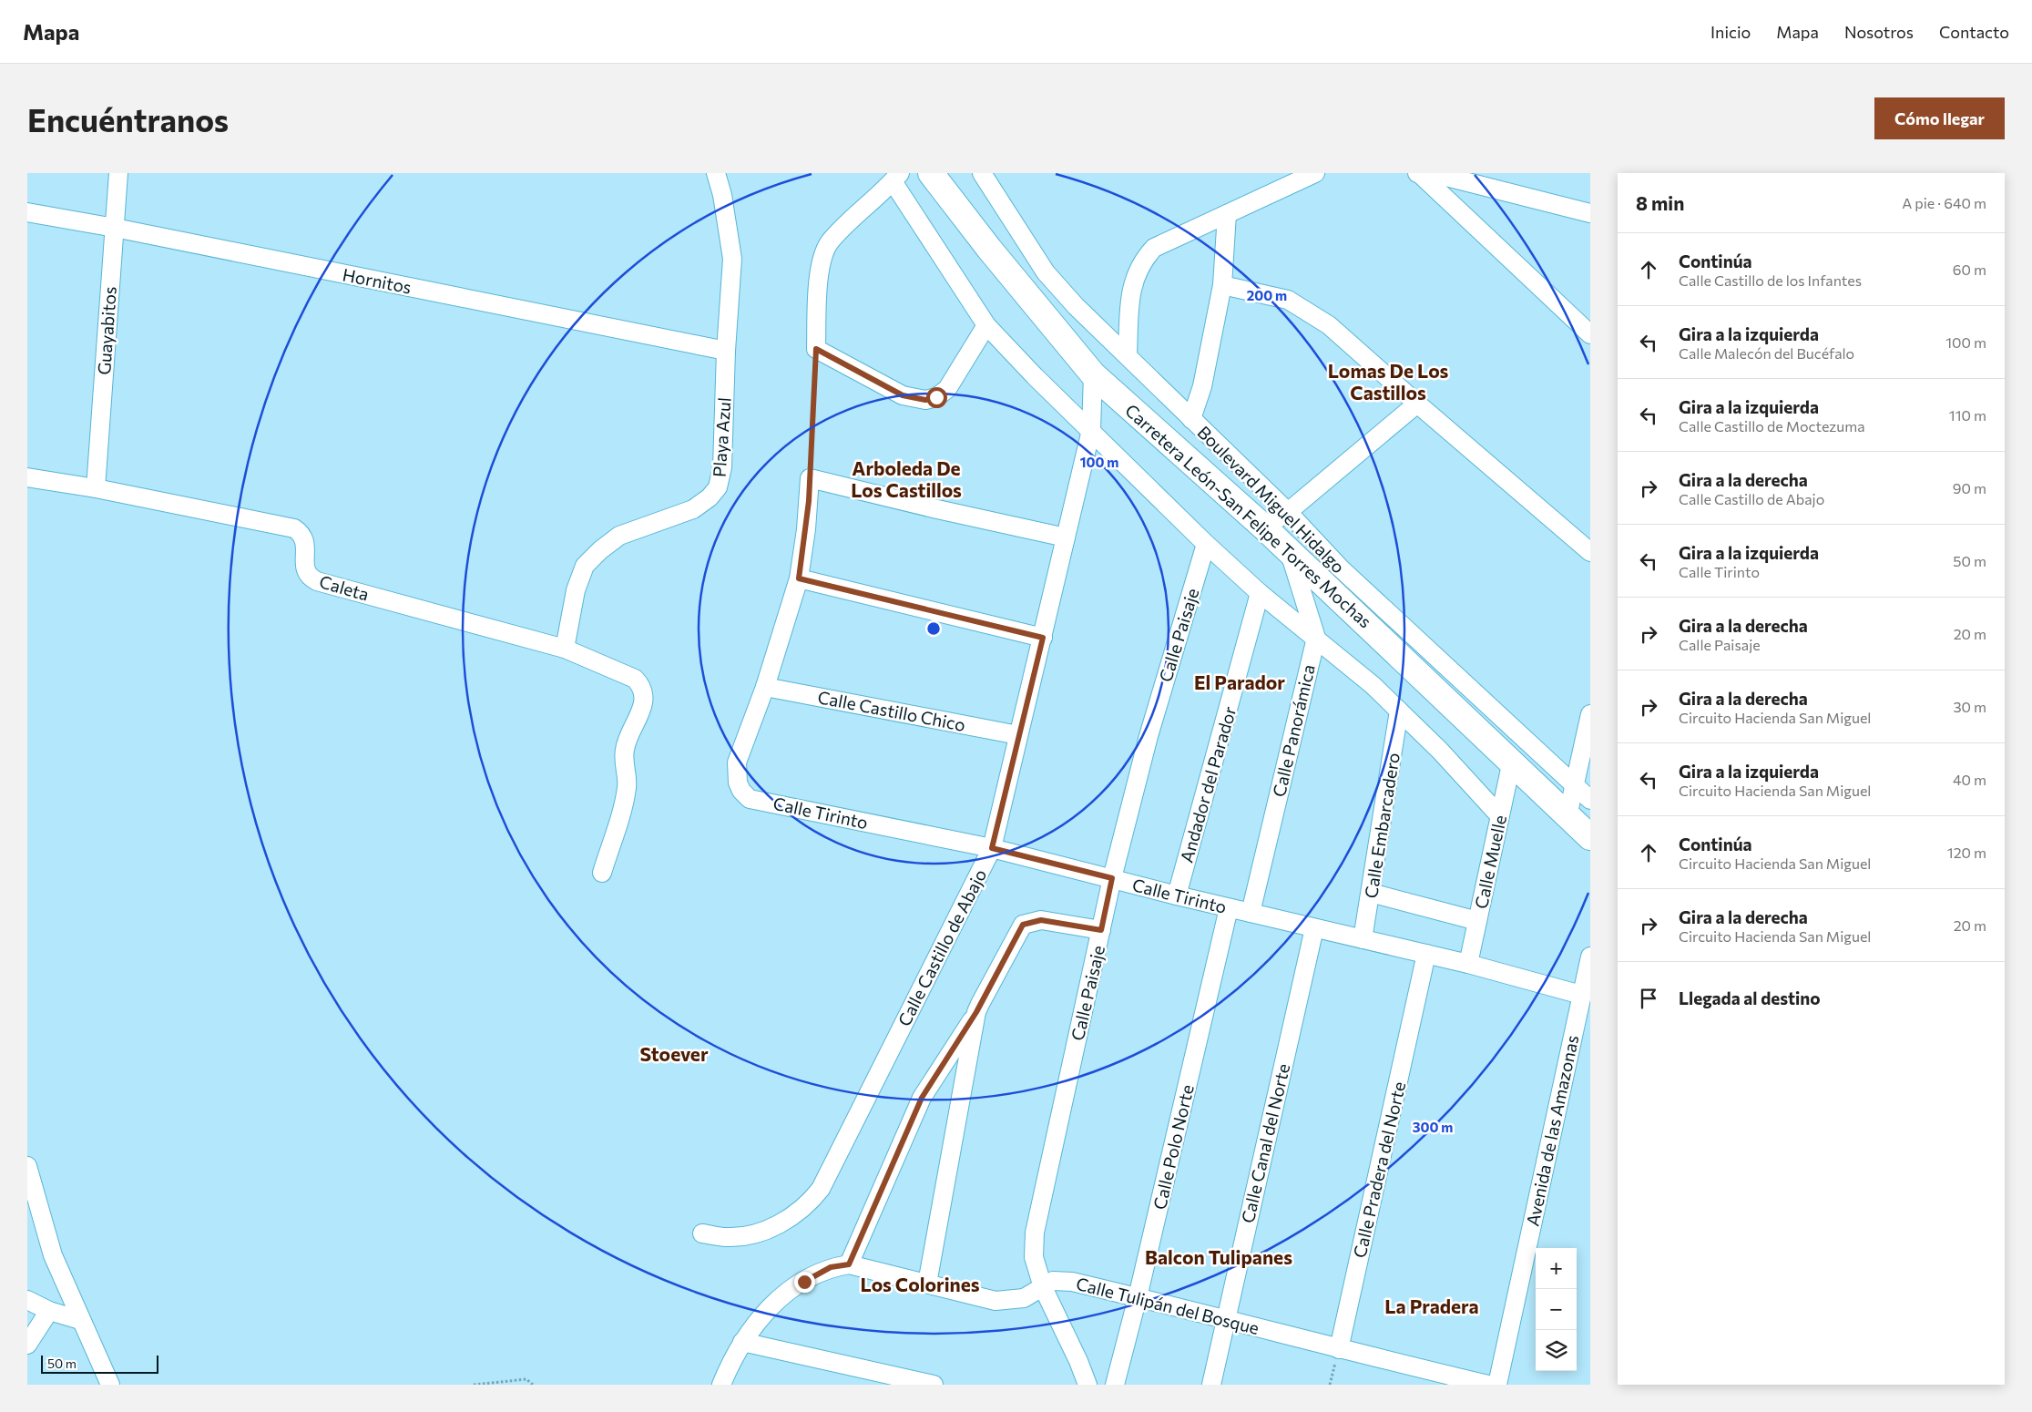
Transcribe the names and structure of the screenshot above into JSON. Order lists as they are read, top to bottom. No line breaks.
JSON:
{"streets":{"main road":["Carretera León-San Felipe Torres Mochas"],"street":["Hornitos","Guayabitos","Playa Azul","Boulevard Miguel Hidalgo","Caleta","Calle Paisaje","Calle Castillo Chico","Calle Panorámica","Andador del Parador","Calle Tirinto","Calle Embarcadero","Calle Muelle","Calle Castillo de Abajo","Avenida de las Amazonas","Calle Canal del Norte","Calle Polo Norte","Calle Pradera del Norte","Calle Tulipán del Bosque"]},"crossings":[["Hornitos","Guayabitos"],["Hornitos","Playa Azul"],["Guayabitos","Caleta"],["Playa Azul","Caleta"],["Carretera León-San Felipe Torres Mochas","Calle Muelle"],["Carretera León-San Felipe Torres Mochas","Calle Castillo de Abajo"],["Calle Paisaje","Calle Tirinto"],["Calle Paisaje","Calle Tulipán del Bosque"],["Calle Castillo Chico","Calle Tirinto"],["Calle Castillo Chico","Calle Castillo de Abajo"],["Calle Panorámica","Calle Tirinto"],["Andador del Parador","Calle Tirinto"],["Calle Tirinto","Calle Embarcadero"],["Calle Tirinto","Calle Muelle"],["Calle Tirinto","Calle Castillo de Abajo"],["Calle Tirinto","Avenida de las Amazonas"],["Calle Tirinto","Calle Canal del Norte"],["Calle Tirinto","Calle Polo Norte"],["Calle Tirinto","Calle Pradera del Norte"],["Calle Canal del Norte","Calle Tulipán del Bosque"],["Calle Polo Norte","Calle Tulipán del Bosque"],["Calle Pradera del Norte","Calle Tulipán del Bosque"]],"districts":["Lomas De Los Castillos","Arboleda De Los Castillos","El Parador","Stoever","Balcon Tulipanes","Los Colorines","La Pradera"],"scale_bar":"50 m","page":{"header":"Mapa","nav":["Inicio","Mapa","Nosotros","Contacto"],"buttons":"Cómo llegar","title":"Encuéntranos","heading":["8 min","A pie · 640 m"],"list":[["Continúa","Calle Castillo de los Infantes","60 m"],["Gira a la izquierda","Calle Malecón del Bucéfalo","100 m"],["Gira a la izquierda","Calle Castillo de Moctezuma","110 m"],["Gira a la derecha","Calle Castillo de Abajo","90 m"],["Gira a la izquierda","Calle Tirinto","50 m"],["Gira a la derecha","Calle Paisaje","20 m"],["Gira a la derecha","Circuito Hacienda San Miguel","30 m"],["Gira a la izquierda","Circuito Hacienda San Miguel","40 m"],["Continúa","Circuito Hacienda San Miguel","120 m"],["Gira a la derecha","Circuito Hacienda San Miguel","20 m"],"Llegada al destino"],"map_buttons":["+","−"],"scale":"50 m"},"rings":["200 m","100 m","300 m"]}
